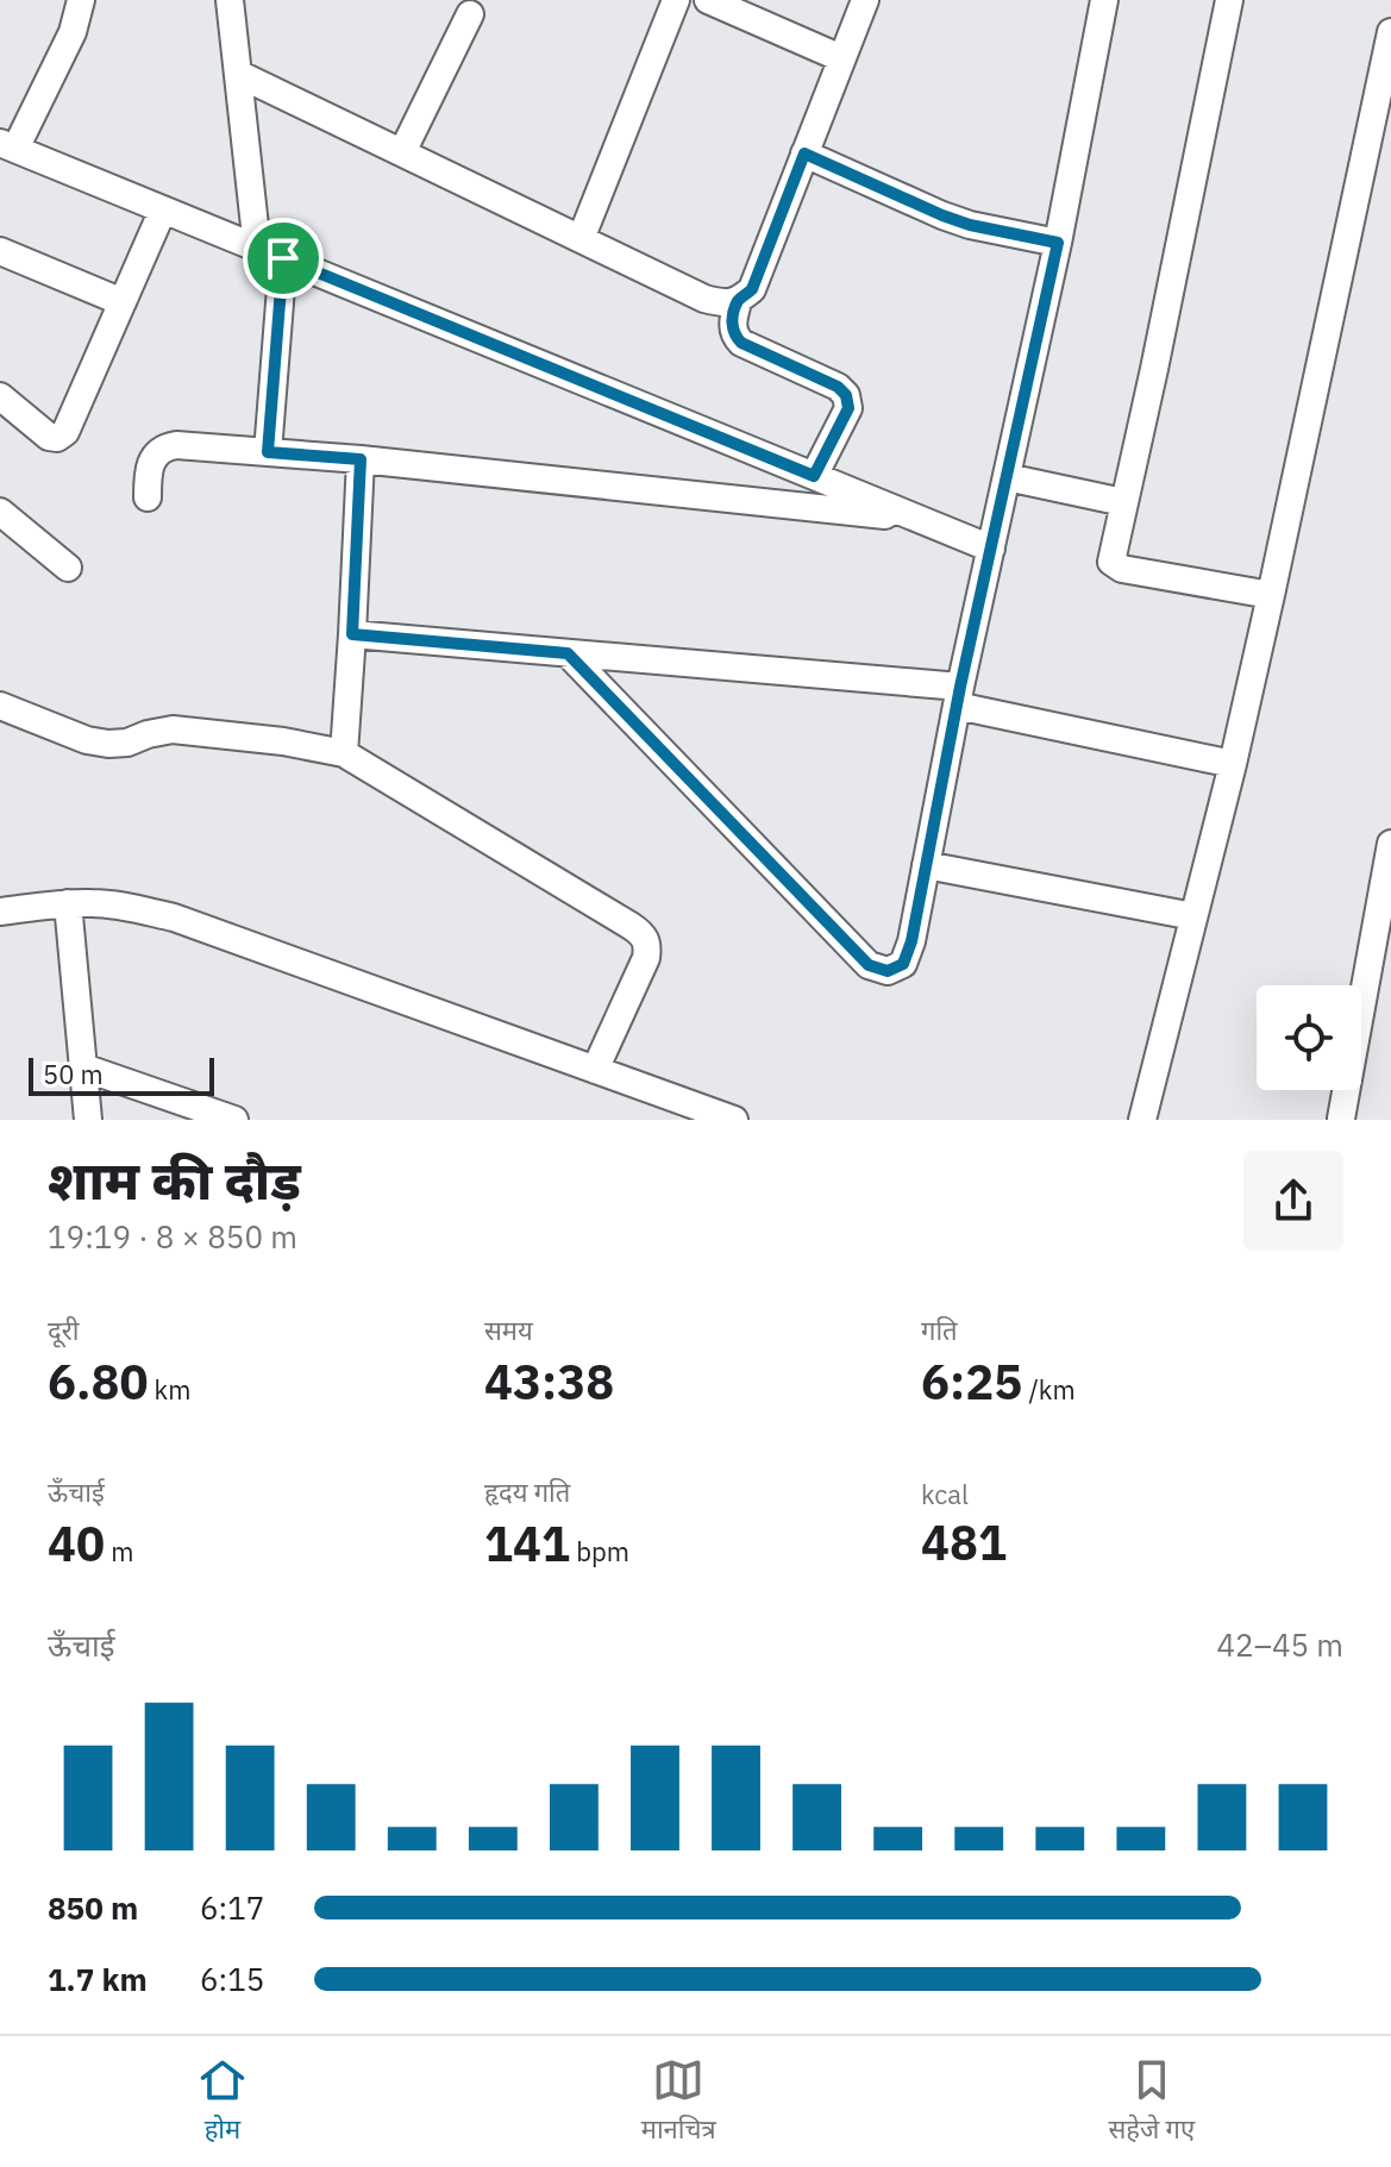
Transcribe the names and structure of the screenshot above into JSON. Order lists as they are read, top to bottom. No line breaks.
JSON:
{"scale_bar":"50 m","page":{"scale":"50 m","heading":["शाम की दौड़","19:19 · 8 × 850 m"],"stats":[["दूरी","6.80 km"],["समय","43:38"],["गति","6:25 /km"],["ऊँचाई","40 m"],["हृदय गति","141 bpm"],["kcal","481"]],"chart":["ऊँचाई","42–45 m"],"list":[{"name":"850 m","note":"6:17"},{"name":"1.7 km","note":"6:15"}],"tabs":["होम","मानचित्र","सहेजे गए"]}}
